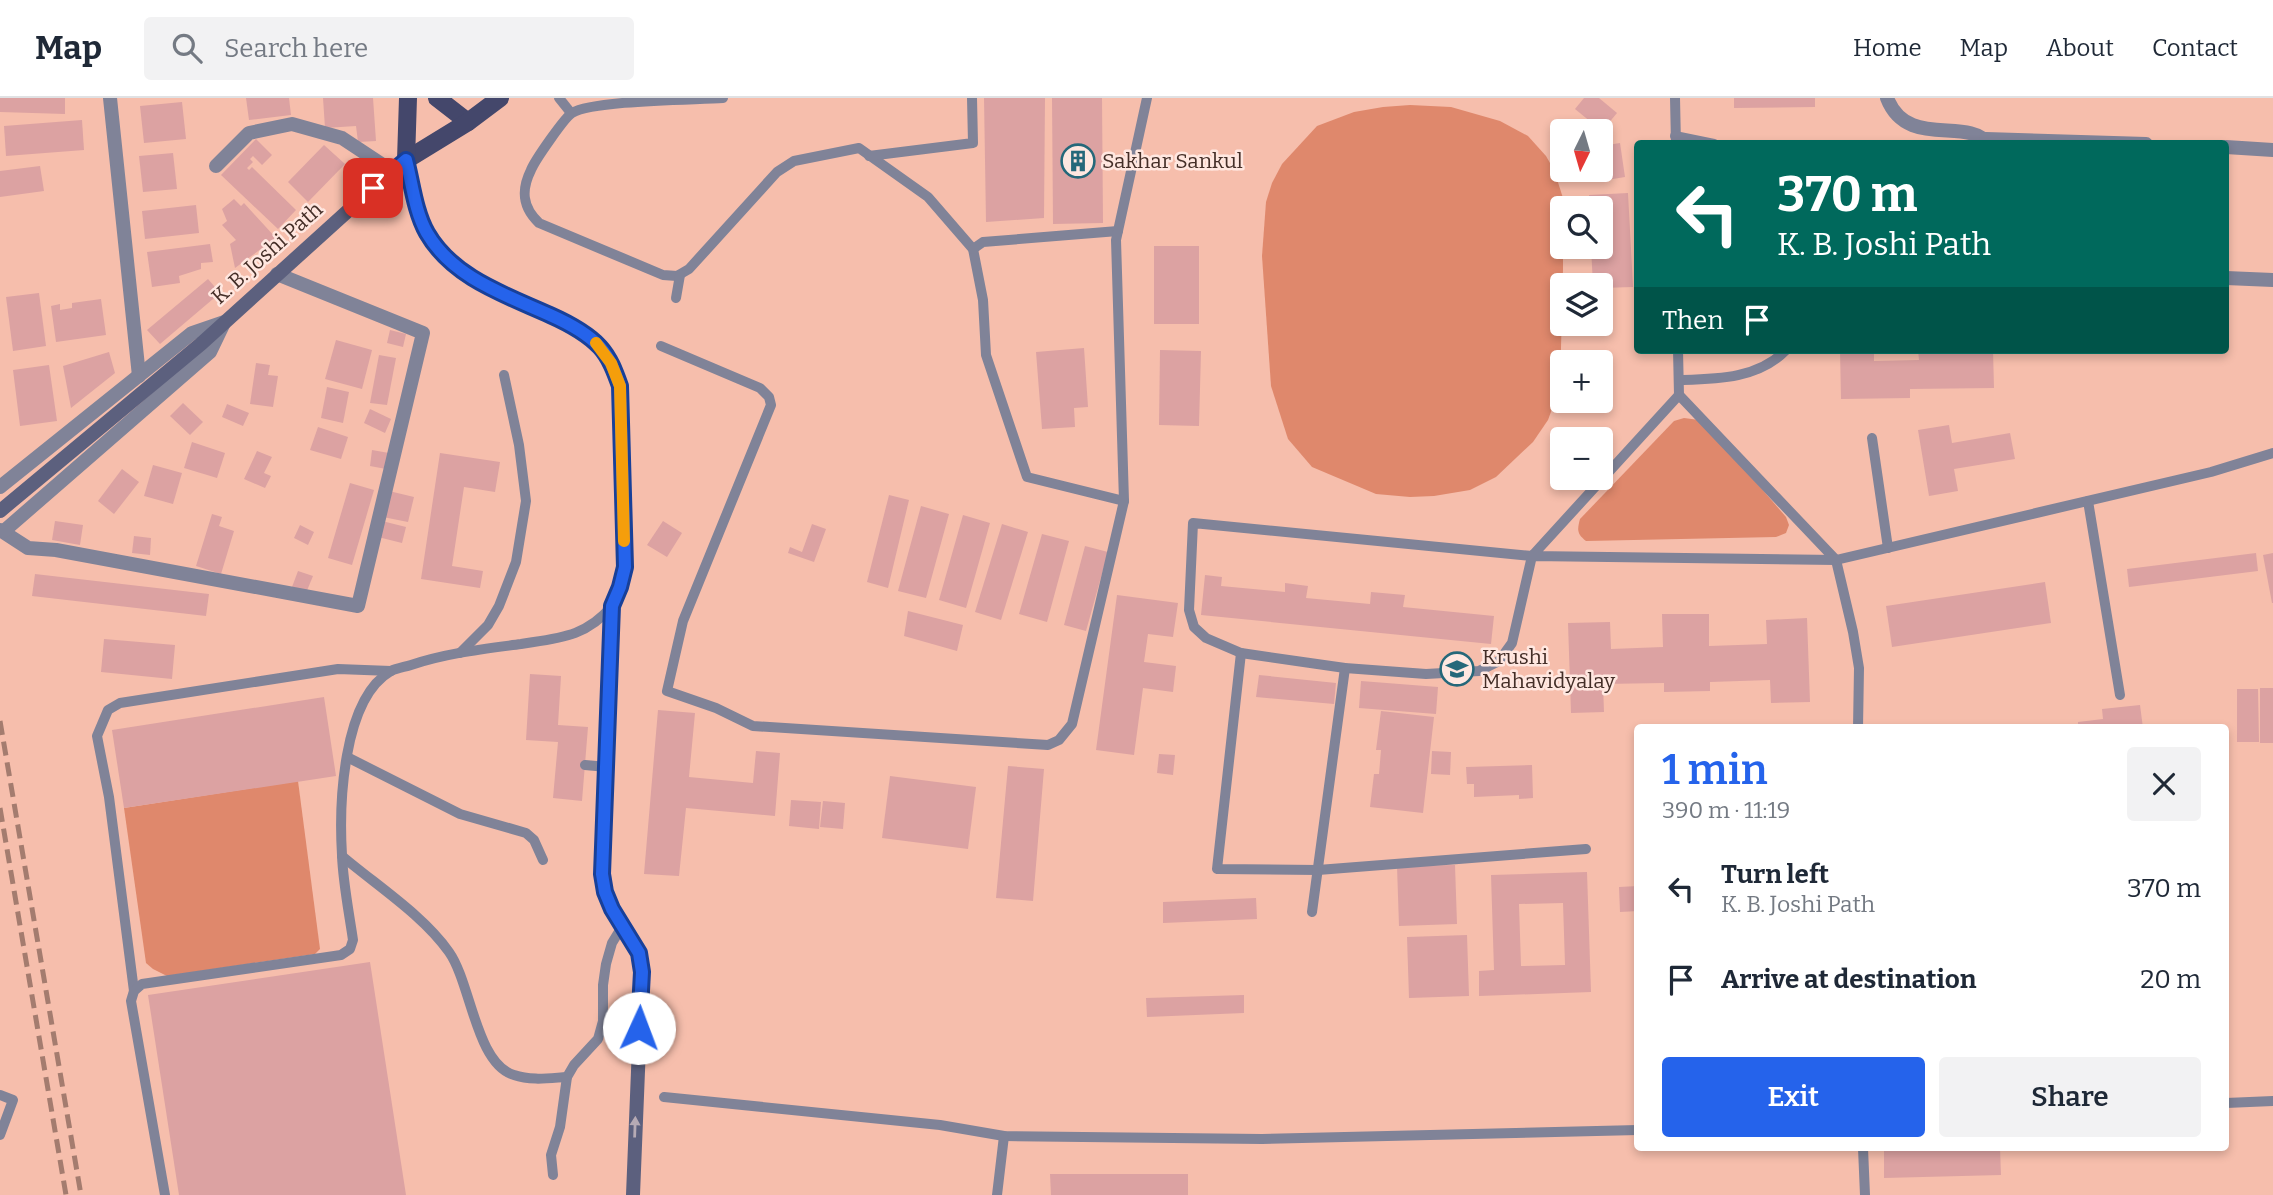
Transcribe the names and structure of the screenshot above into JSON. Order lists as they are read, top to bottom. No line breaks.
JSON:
{"streets":{"main road":["K. B. Joshi Path"]},"places":{"building":["Sakhar Sankul"],"school or university":["Krushi Mahavidyalay"]},"north":"bottom","page":{"header":"Map","search":"Search here","nav":["Home","Map","About","Contact"],"map_buttons":["+","−"],"turn":["370 m","K. B. Joshi Path"],"then":"Then","heading":["1 min","390 m · 11:19"],"list":[{"name":"Turn left","note":"K. B. Joshi Path","value":"370 m"},{"name":"Arrive at destination","value":"20 m"}],"buttons":["Exit","Share"]}}
